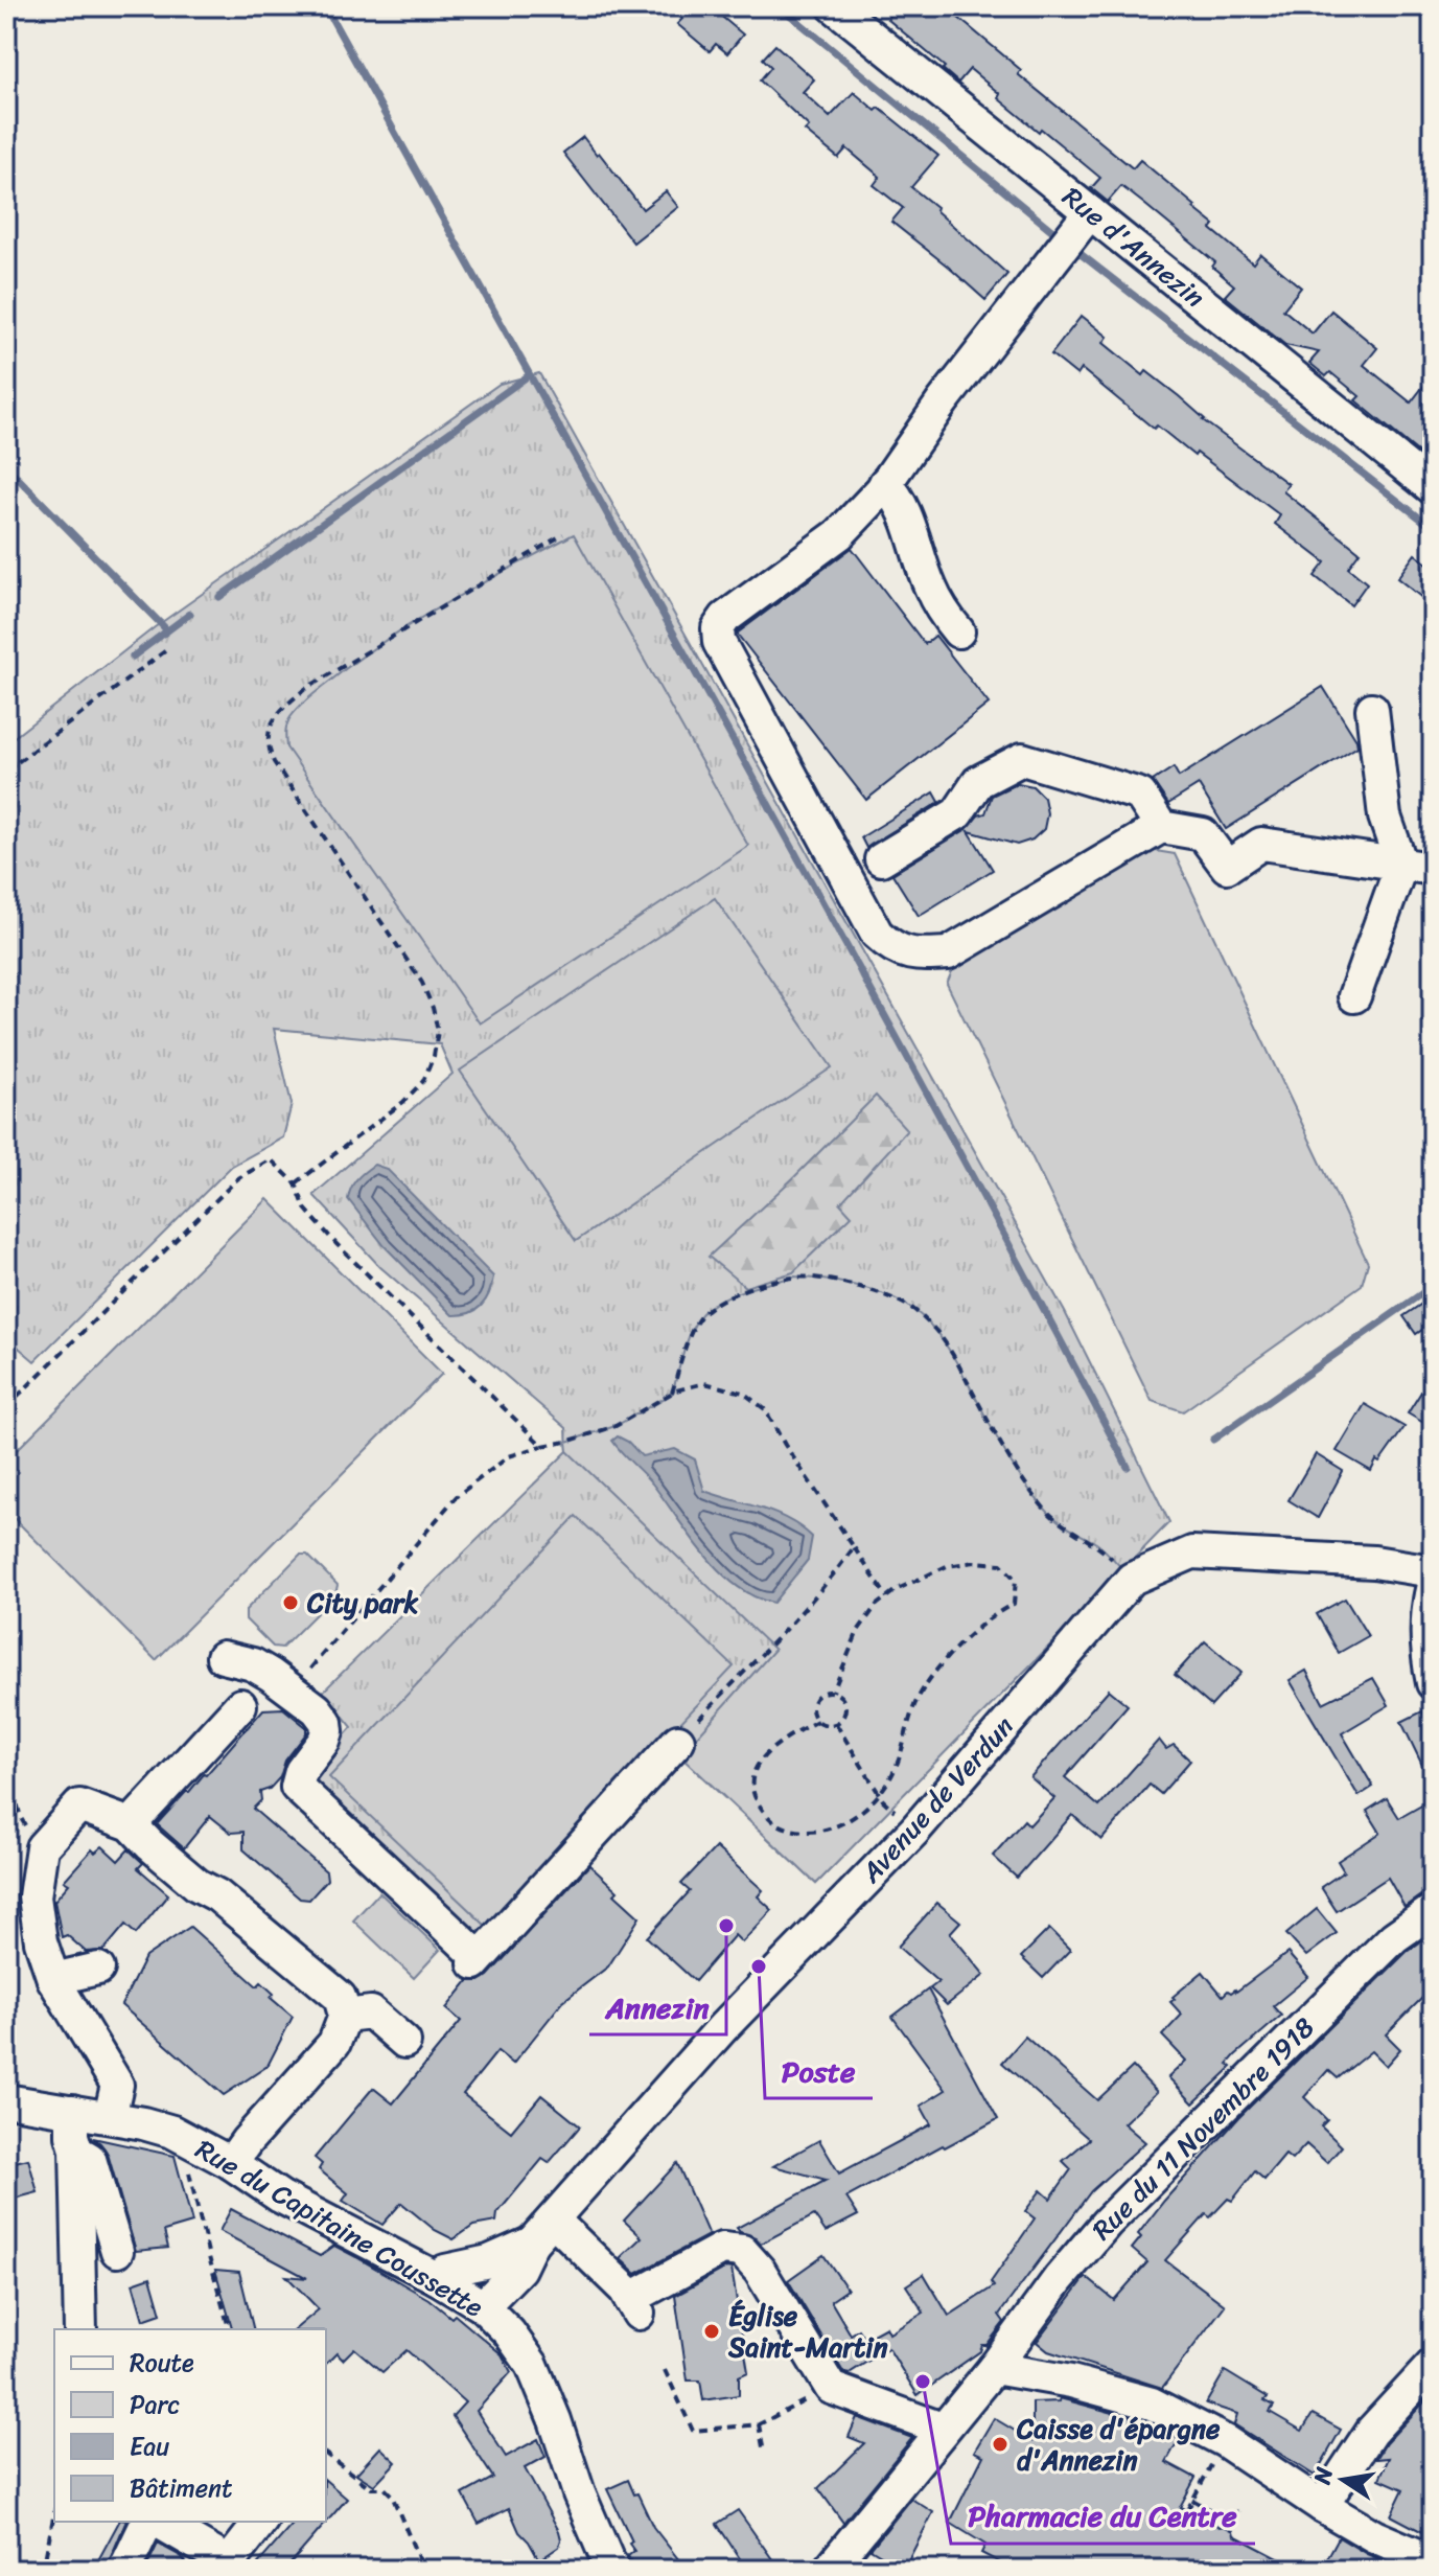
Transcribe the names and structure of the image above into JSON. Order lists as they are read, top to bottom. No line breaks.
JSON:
{"streets":{"street":["Rue d'Annezin","Avenue de Verdun","Rue du 11 Novembre 1918","Rue du Capitaine Coussette"]},"crossings":[["Avenue de Verdun","Rue du Capitaine Coussette"]],"places":["City park","Annezin","Poste","Église Saint-Martin","Pharmacie du Centre","Caisse d'épargne d'Annezin"],"legend":["Route","Parc","Eau","Bâtiment"],"north":"left"}
